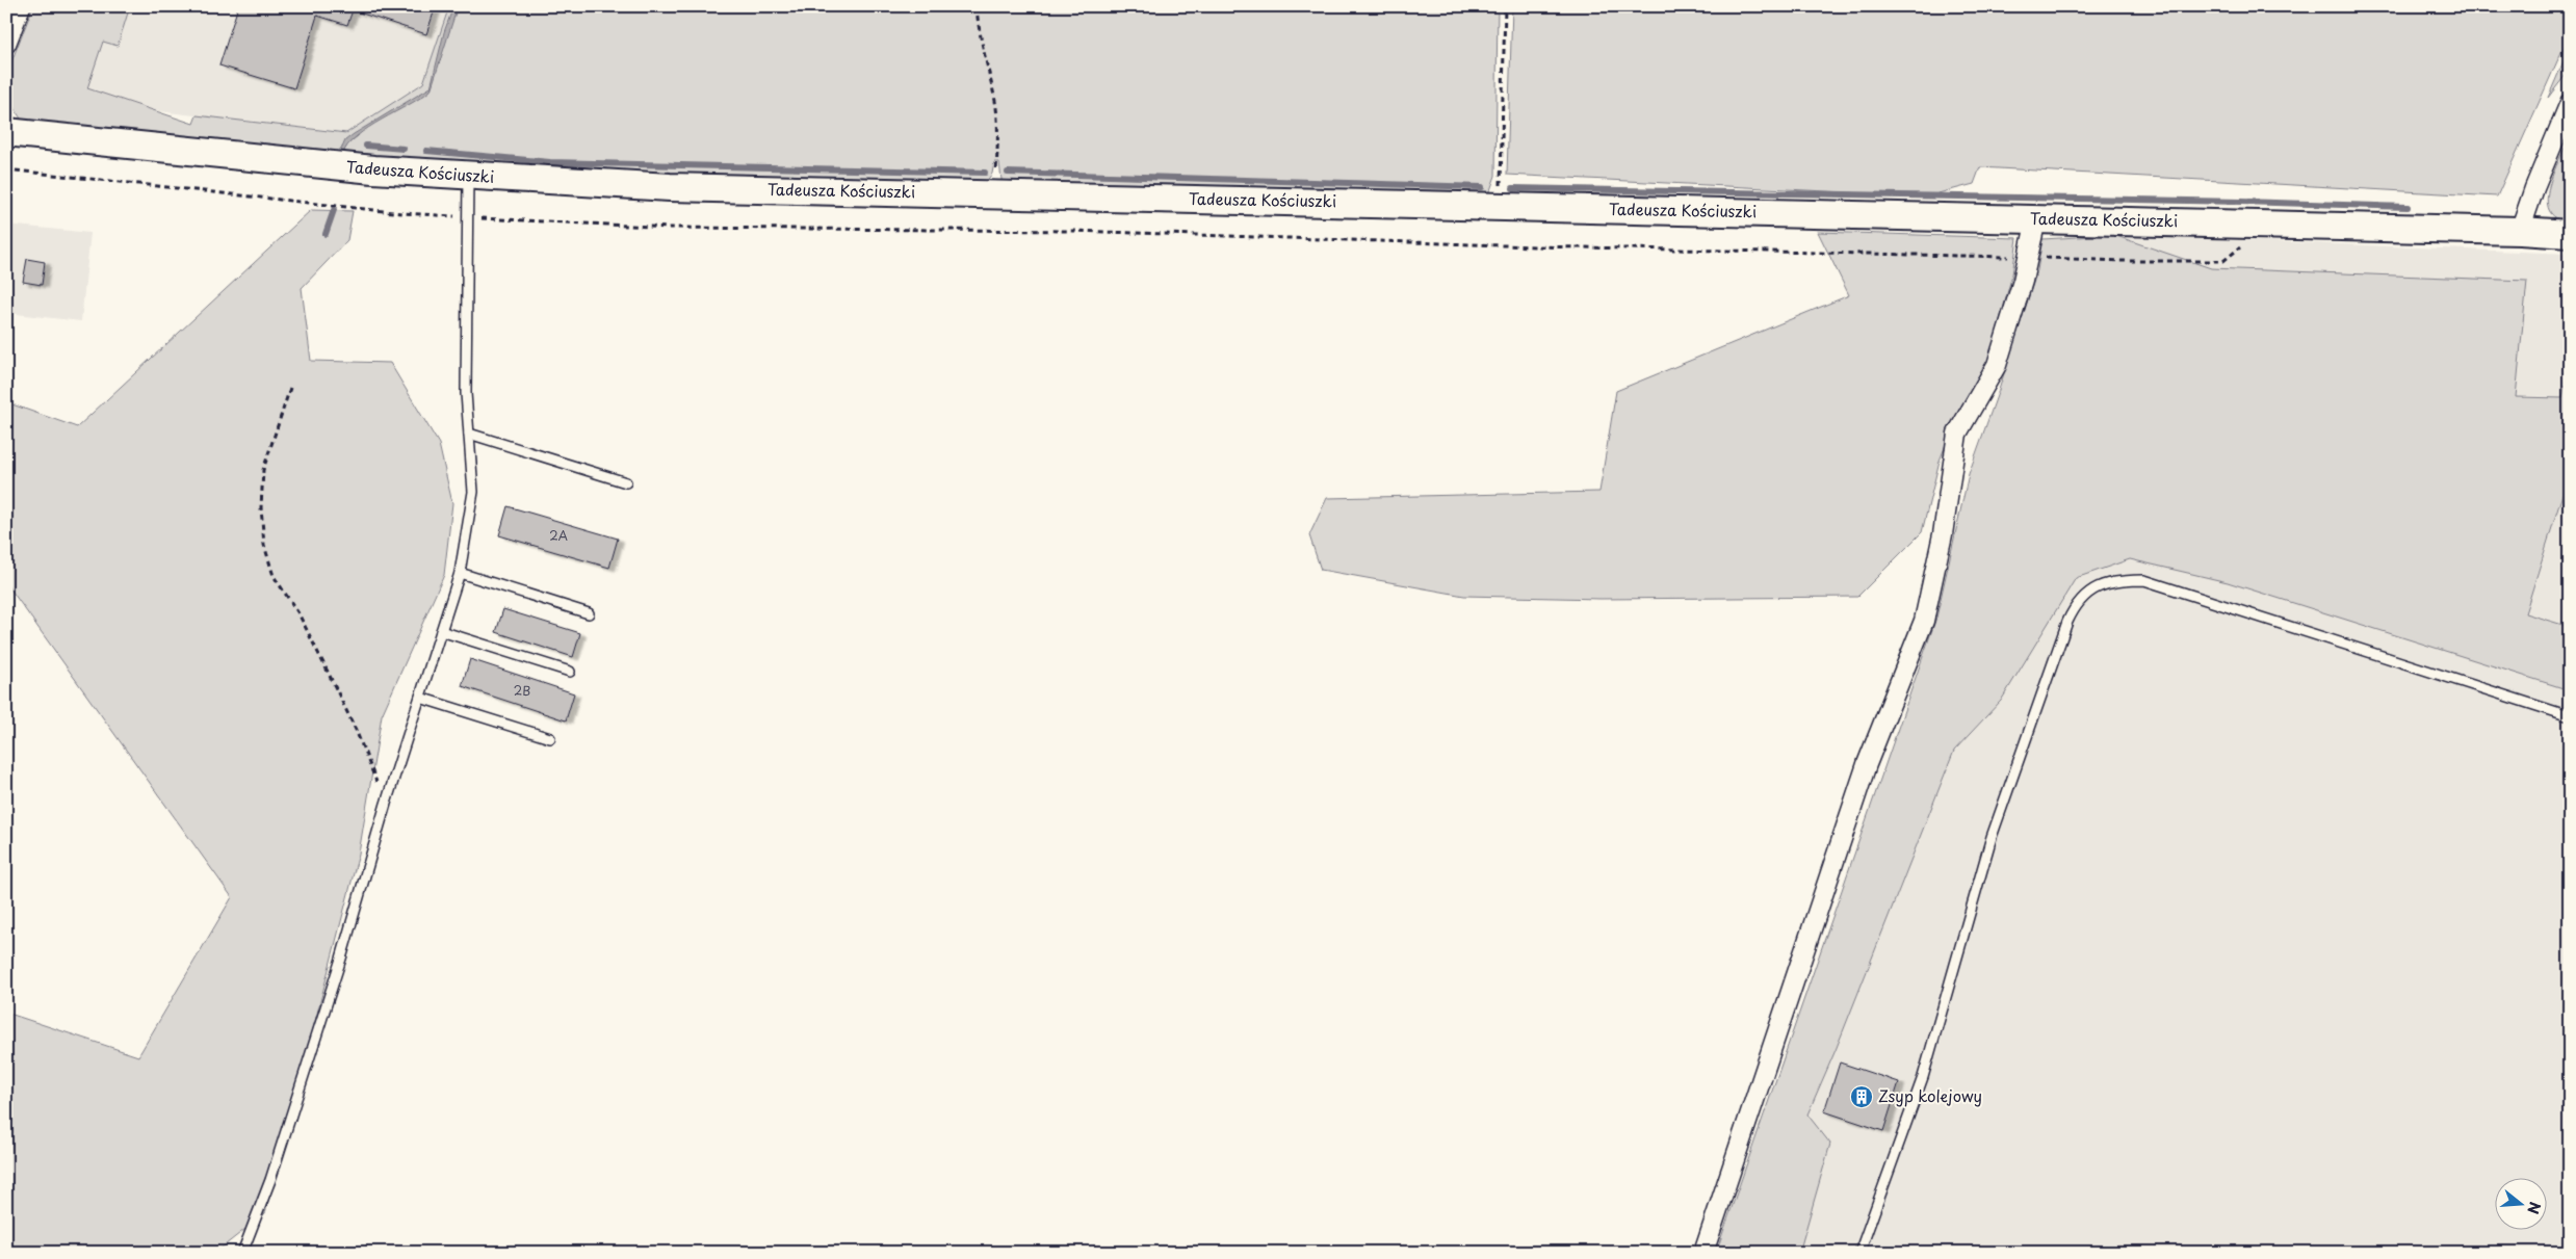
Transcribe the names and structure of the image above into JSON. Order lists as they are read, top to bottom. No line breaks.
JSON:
{"streets":{"main road":["Tadeusza Kościuszki"]},"places":{"building":["Zsyp kolejowy"]},"house_numbers":["2A","2B"],"north":"right"}
